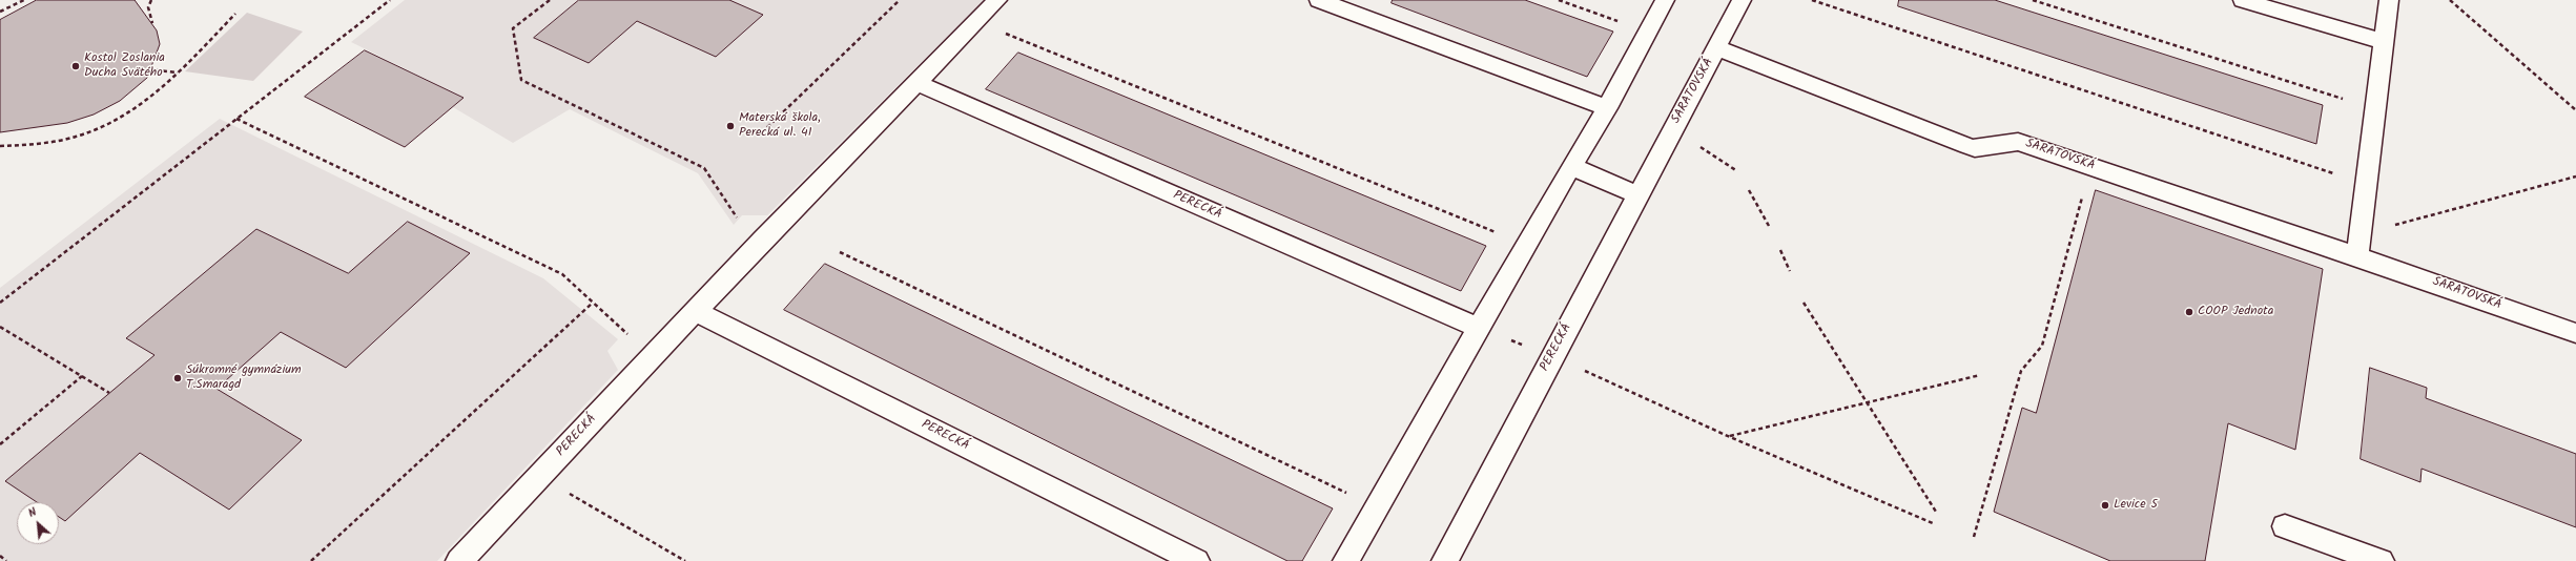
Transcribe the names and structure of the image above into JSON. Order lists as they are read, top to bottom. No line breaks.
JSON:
{"streets":{"street":["SARATOVSKÁ","PERECKÁ"]},"crossings":[["SARATOVSKÁ","PERECKÁ"]],"places":["Kostol Zoslania Ducha Svätého","Materská škola, Perecká ul. 41","COOP Jednota","Súkromné gymnázium T.Smaragd","Levice 5"],"north":"top left"}
